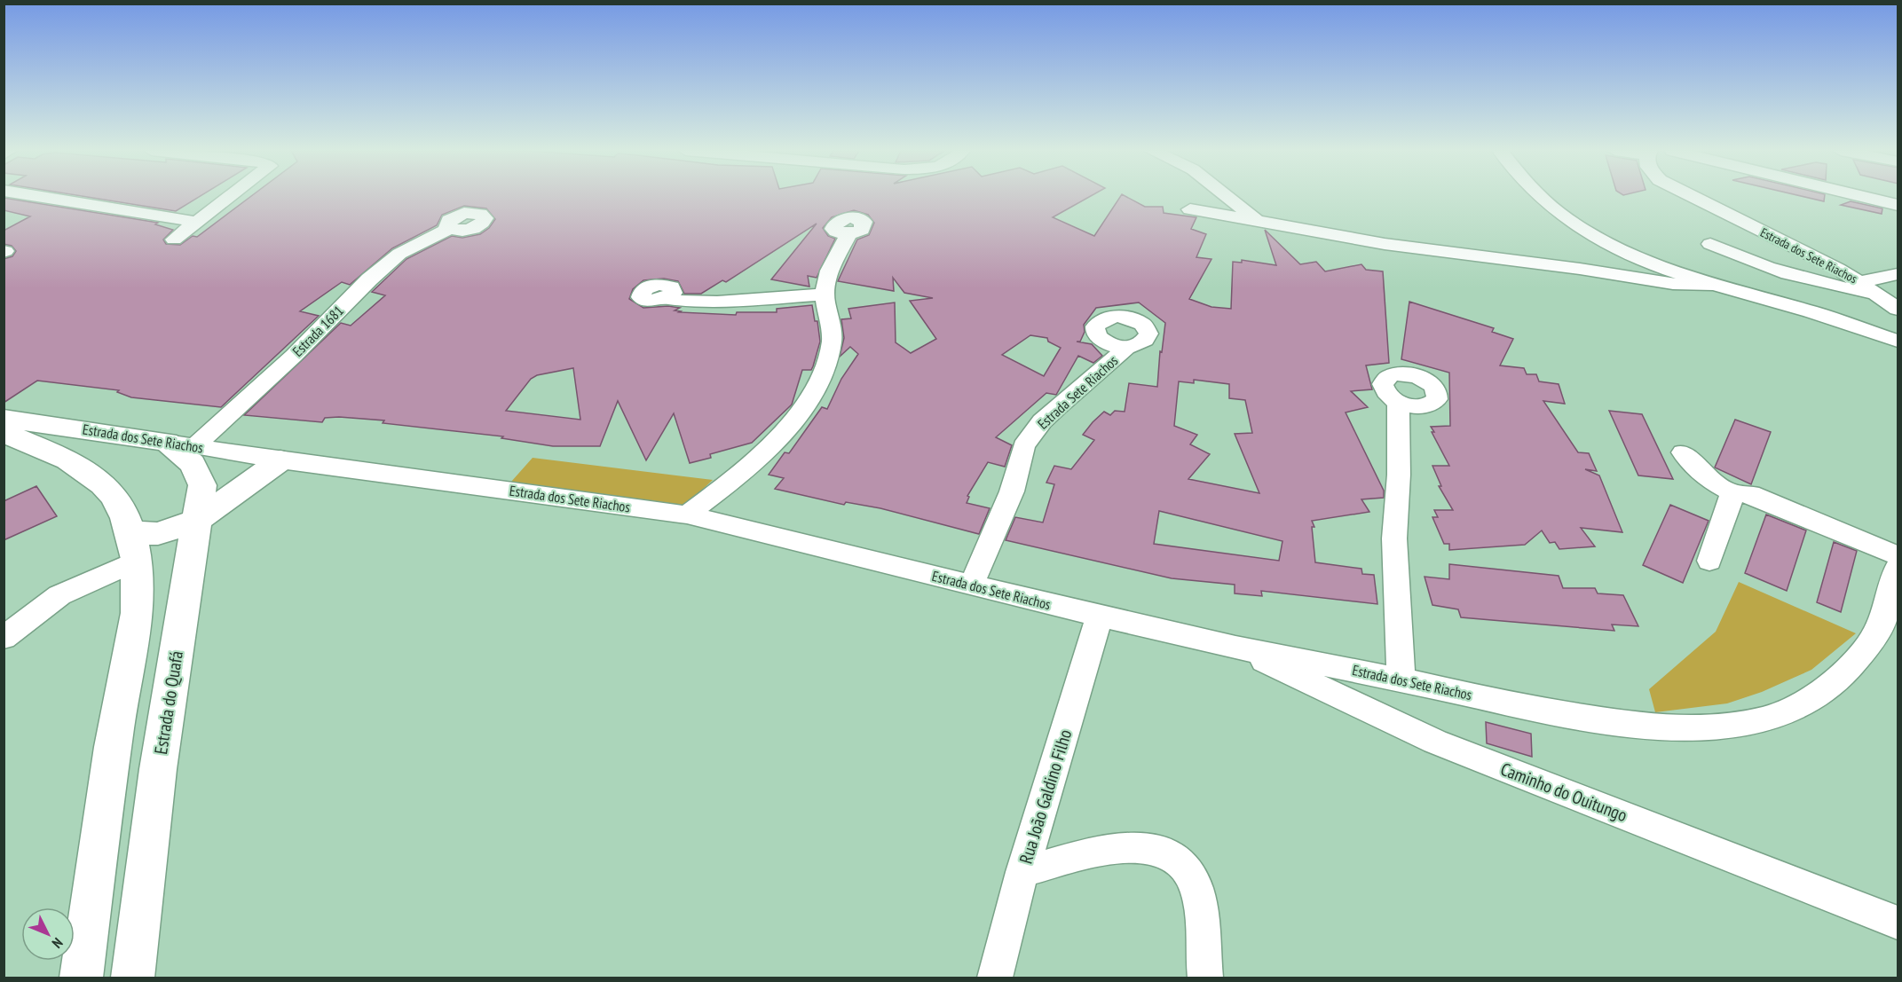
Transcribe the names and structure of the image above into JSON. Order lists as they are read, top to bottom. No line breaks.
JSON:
{"streets":{"main road":["Estrada dos Sete Riachos","Estrada do Quafá"],"street":["Estrada 1681","Estrada Sete Riachos","Caminho do Ouitungo","Rua João Galdino Filho"]},"crossings":[["Estrada dos Sete Riachos","Estrada 1681"],["Estrada dos Sete Riachos","Estrada Sete Riachos"],["Estrada dos Sete Riachos","Estrada do Quafá"],["Estrada dos Sete Riachos","Caminho do Ouitungo"],["Estrada dos Sete Riachos","Rua João Galdino Filho"],["Estrada 1681","Estrada do Quafá"]],"north":"bottom right"}
